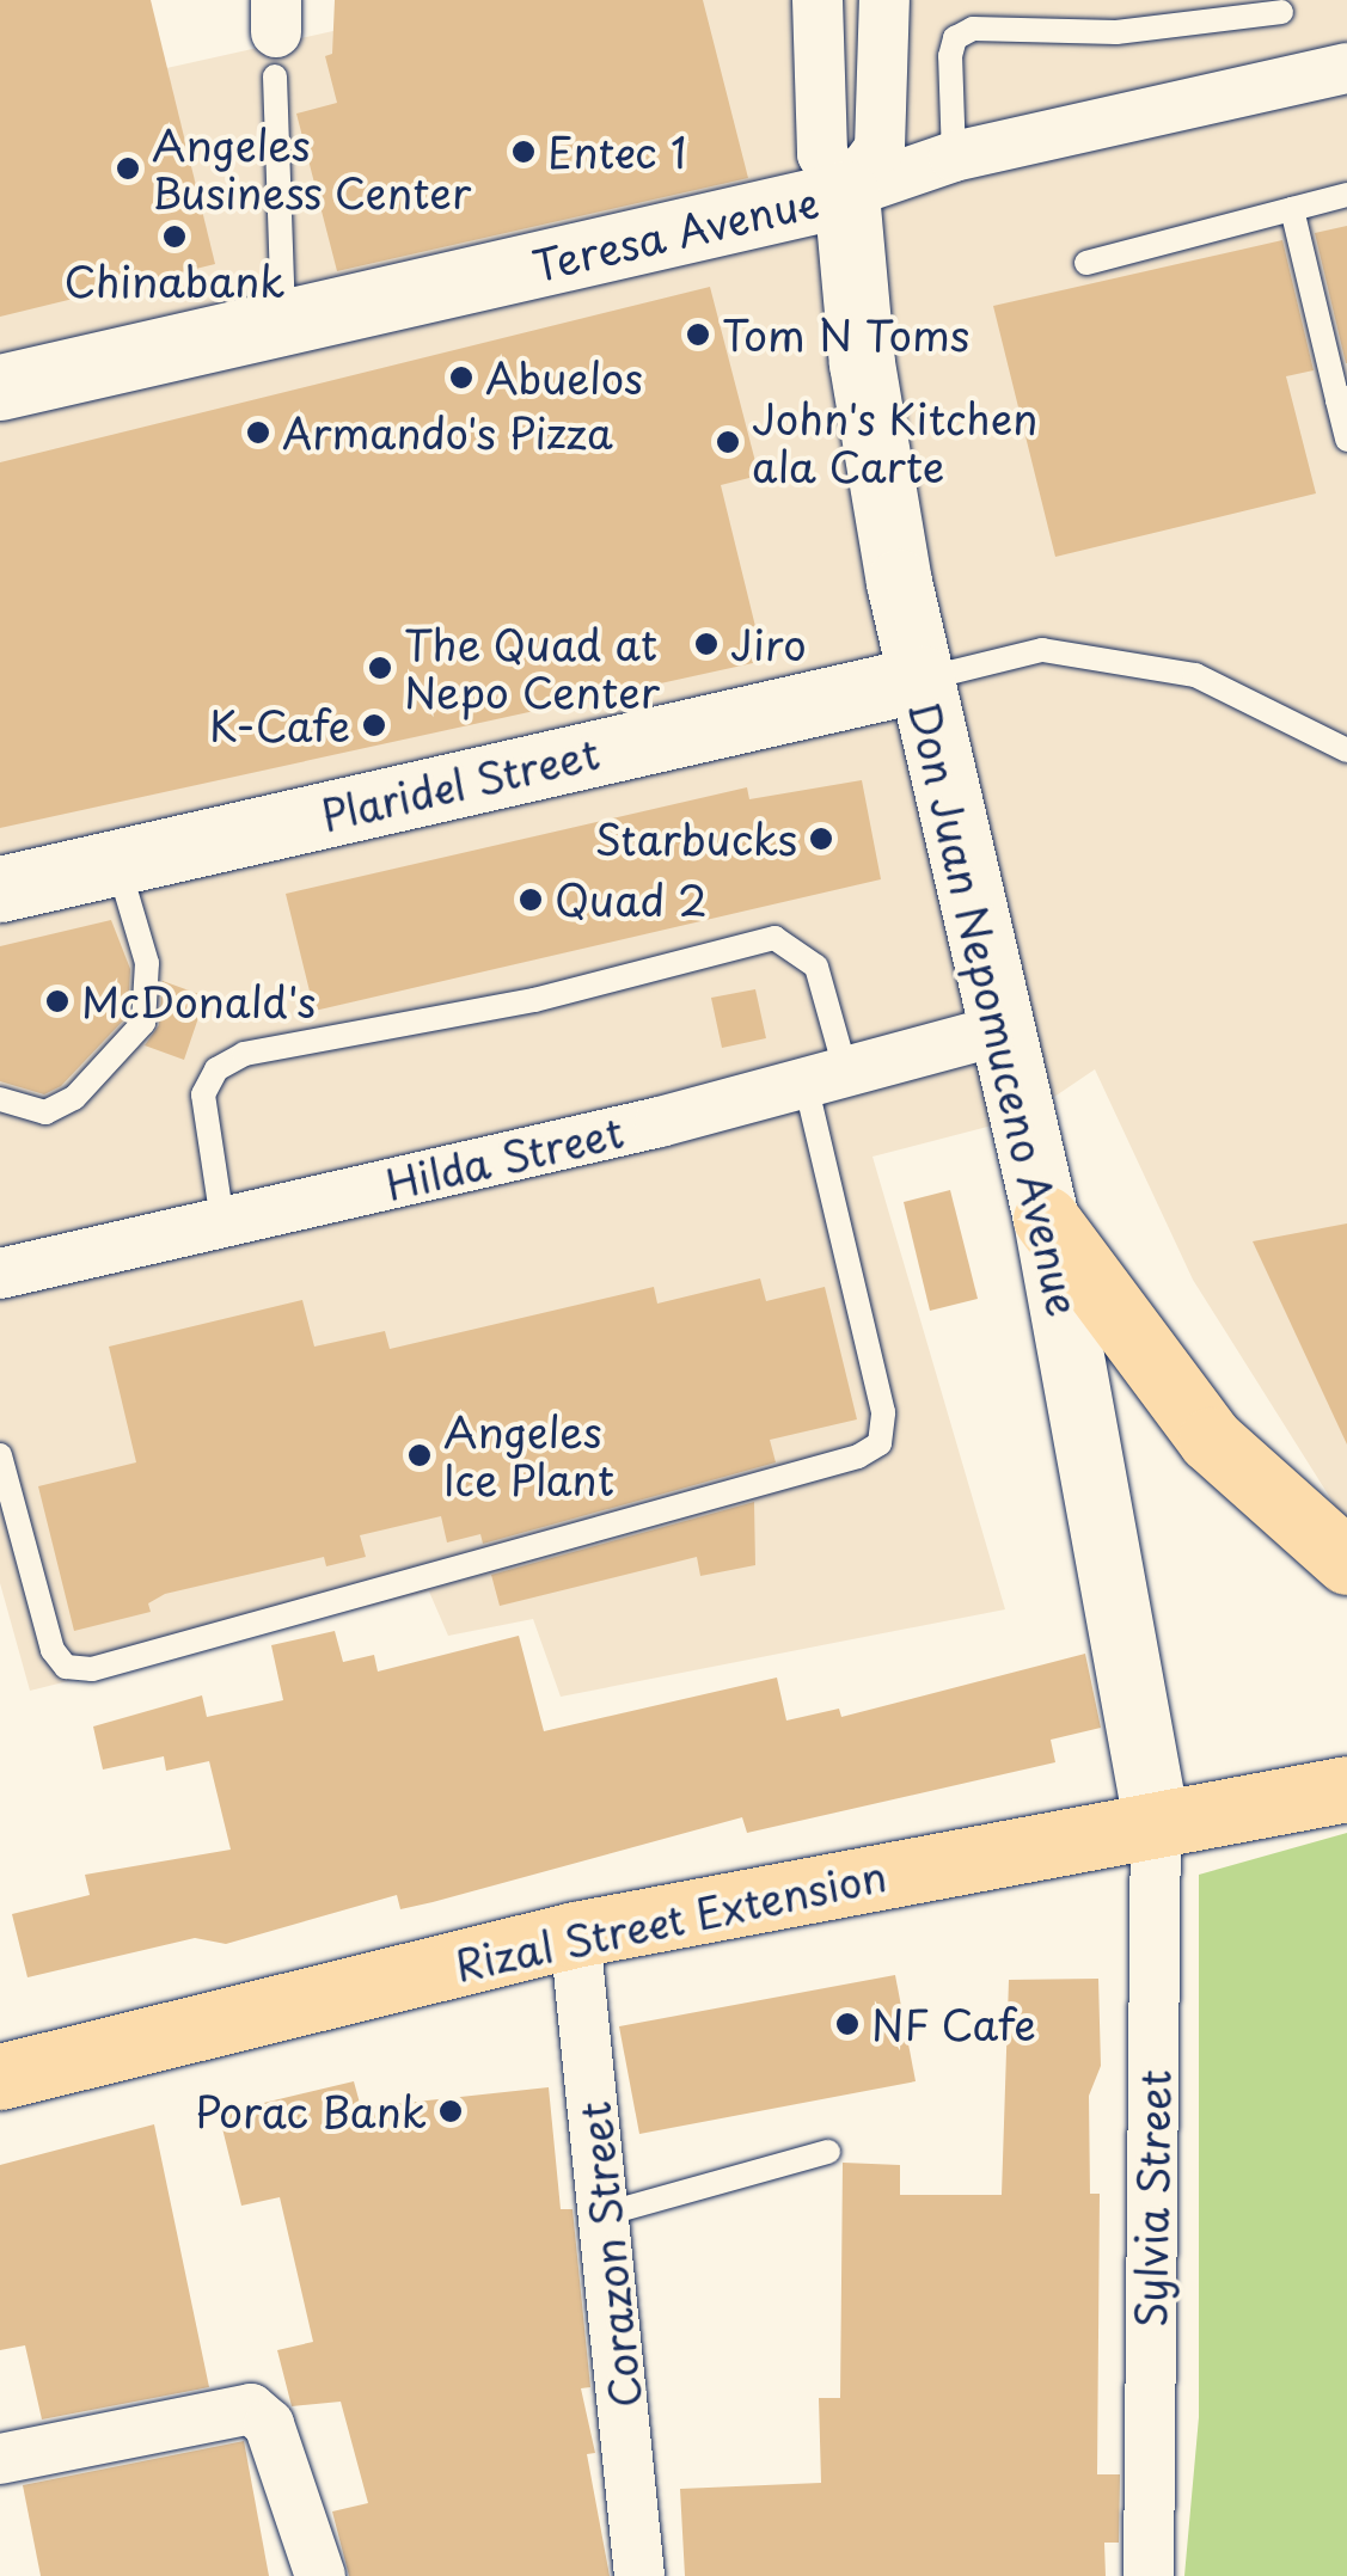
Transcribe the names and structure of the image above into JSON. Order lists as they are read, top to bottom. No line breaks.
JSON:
{"streets":{"main road":["Rizal Street Extension"],"street":["Teresa Avenue","Plaridel Street","Don Juan Nepomuceno Avenue","Hilda Street","Sylvia Street","Corazon Street"]},"crossings":[["Teresa Avenue","Don Juan Nepomuceno Avenue"],["Plaridel Street","Don Juan Nepomuceno Avenue"],["Don Juan Nepomuceno Avenue","Hilda Street"],["Don Juan Nepomuceno Avenue","Rizal Street Extension"],["Don Juan Nepomuceno Avenue","Sylvia Street"],["Rizal Street Extension","Sylvia Street"],["Rizal Street Extension","Corazon Street"]],"places":["Entec 1","Angeles Business Center","Chinabank","Tom N Toms","Abuelos","Armando's Pizza","John's Kitchen ala Carte","Jiro","The Quad at Nepo Center","K-Cafe","Starbucks","Quad 2","McDonald's","Angeles Ice Plant","NF Cafe","Porac Bank"]}
